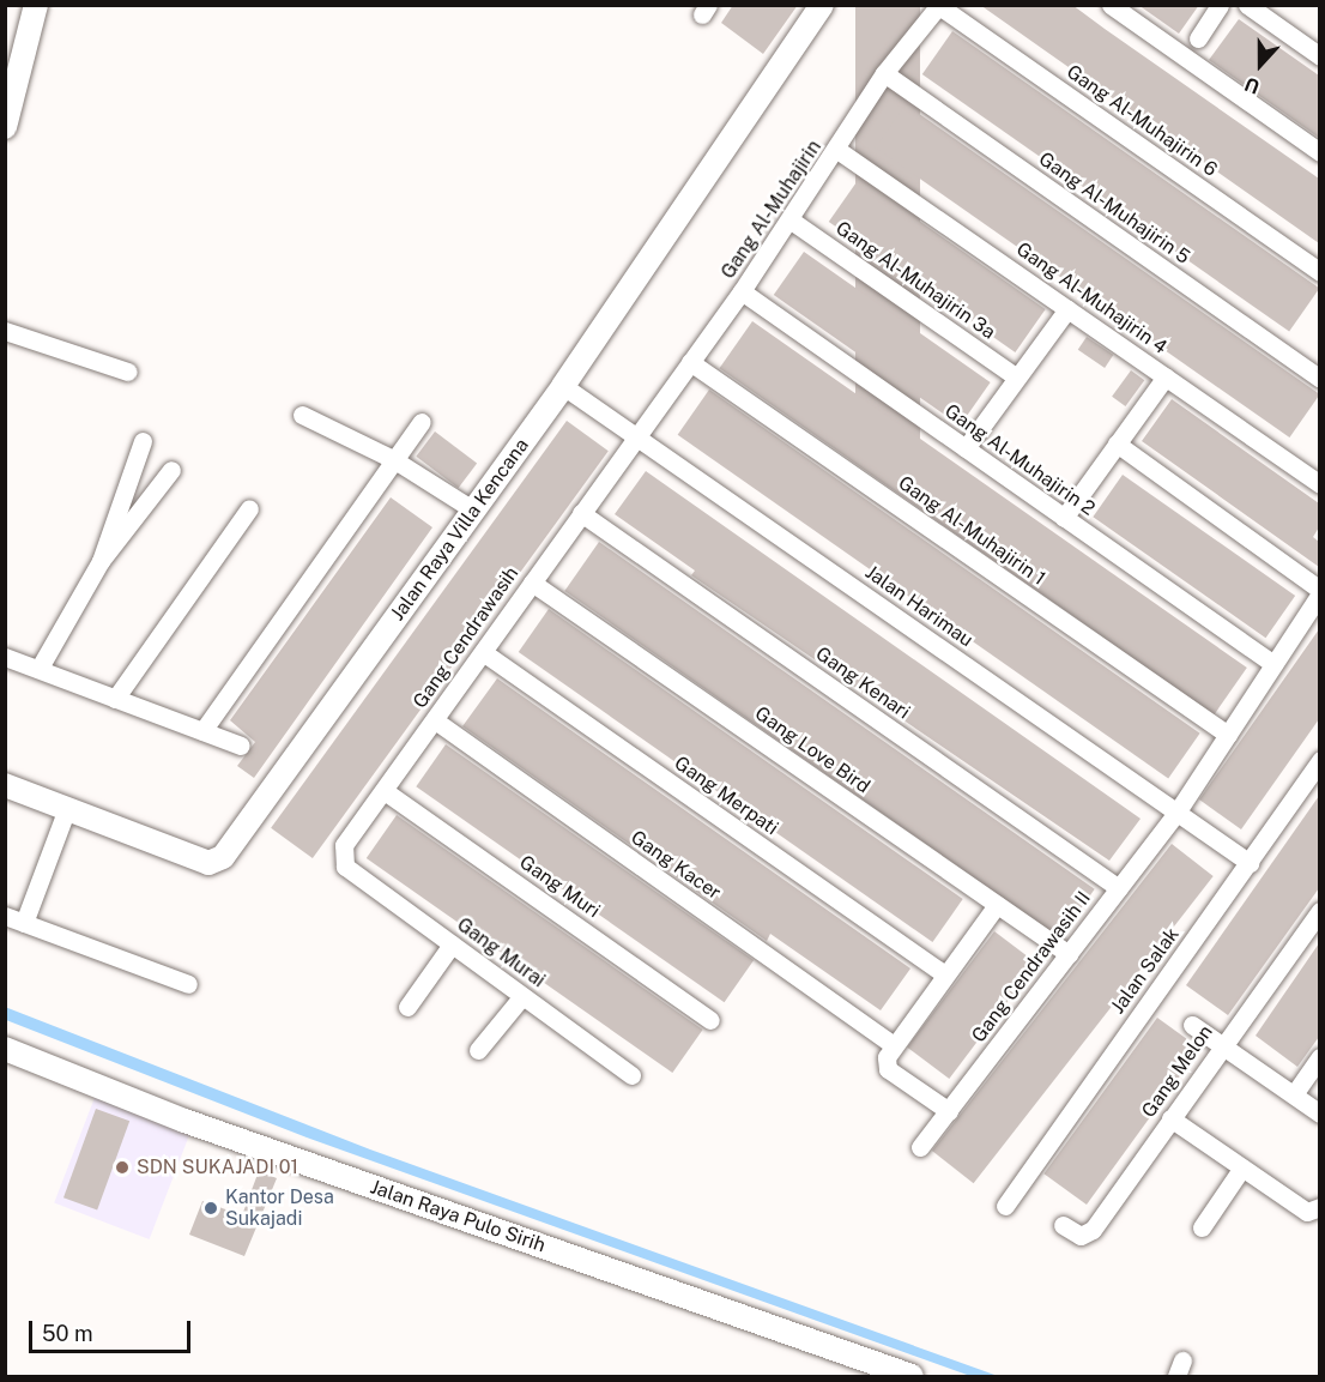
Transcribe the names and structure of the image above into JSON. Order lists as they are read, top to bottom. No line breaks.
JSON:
{"streets":{"street":["Gang Al-Muhajirin 6","Gang Al-Muhajirin 5","Gang Al-Muhajirin","Gang Al-Muhajirin 3a","Gang Al-Muhajirin 4","Gang Al-Muhajirin 2","Jalan Raya Villa Kencana","Gang Al-Muhajirin 1","Jalan Harimau","Gang Cendrawasih","Gang Kenari","Gang Love Bird","Gang Merpati","Gang Kacer","Gang Muri","Gang Murai","Gang Cendrawasih II","Jalan Salak","Gang Melon","Jalan Raya Pulo Sirih"]},"crossings":[["Gang Al-Muhajirin 6","Gang Al-Muhajirin"],["Gang Al-Muhajirin 5","Gang Al-Muhajirin"],["Gang Al-Muhajirin","Gang Al-Muhajirin 3a"],["Gang Al-Muhajirin","Gang Al-Muhajirin 4"],["Gang Al-Muhajirin","Gang Al-Muhajirin 2"],["Gang Al-Muhajirin","Gang Al-Muhajirin 1"],["Gang Al-Muhajirin","Jalan Harimau"],["Gang Al-Muhajirin","Gang Cendrawasih"],["Gang Al-Muhajirin 2","Gang Cendrawasih II"],["Jalan Raya Villa Kencana","Jalan Harimau"],["Gang Al-Muhajirin 1","Gang Cendrawasih II"],["Jalan Harimau","Gang Cendrawasih"],["Jalan Harimau","Gang Cendrawasih II"],["Jalan Harimau","Jalan Salak"],["Gang Cendrawasih","Gang Kenari"],["Gang Cendrawasih","Gang Love Bird"],["Gang Cendrawasih","Gang Merpati"],["Gang Cendrawasih","Gang Kacer"],["Gang Cendrawasih","Gang Muri"],["Gang Cendrawasih","Gang Murai"],["Gang Kenari","Gang Cendrawasih II"],["Gang Love Bird","Gang Cendrawasih II"]],"places":["SDN SUKAJADI 01","Kantor Desa Sukajadi"],"scale_bar":"50 m","north":"bottom"}
